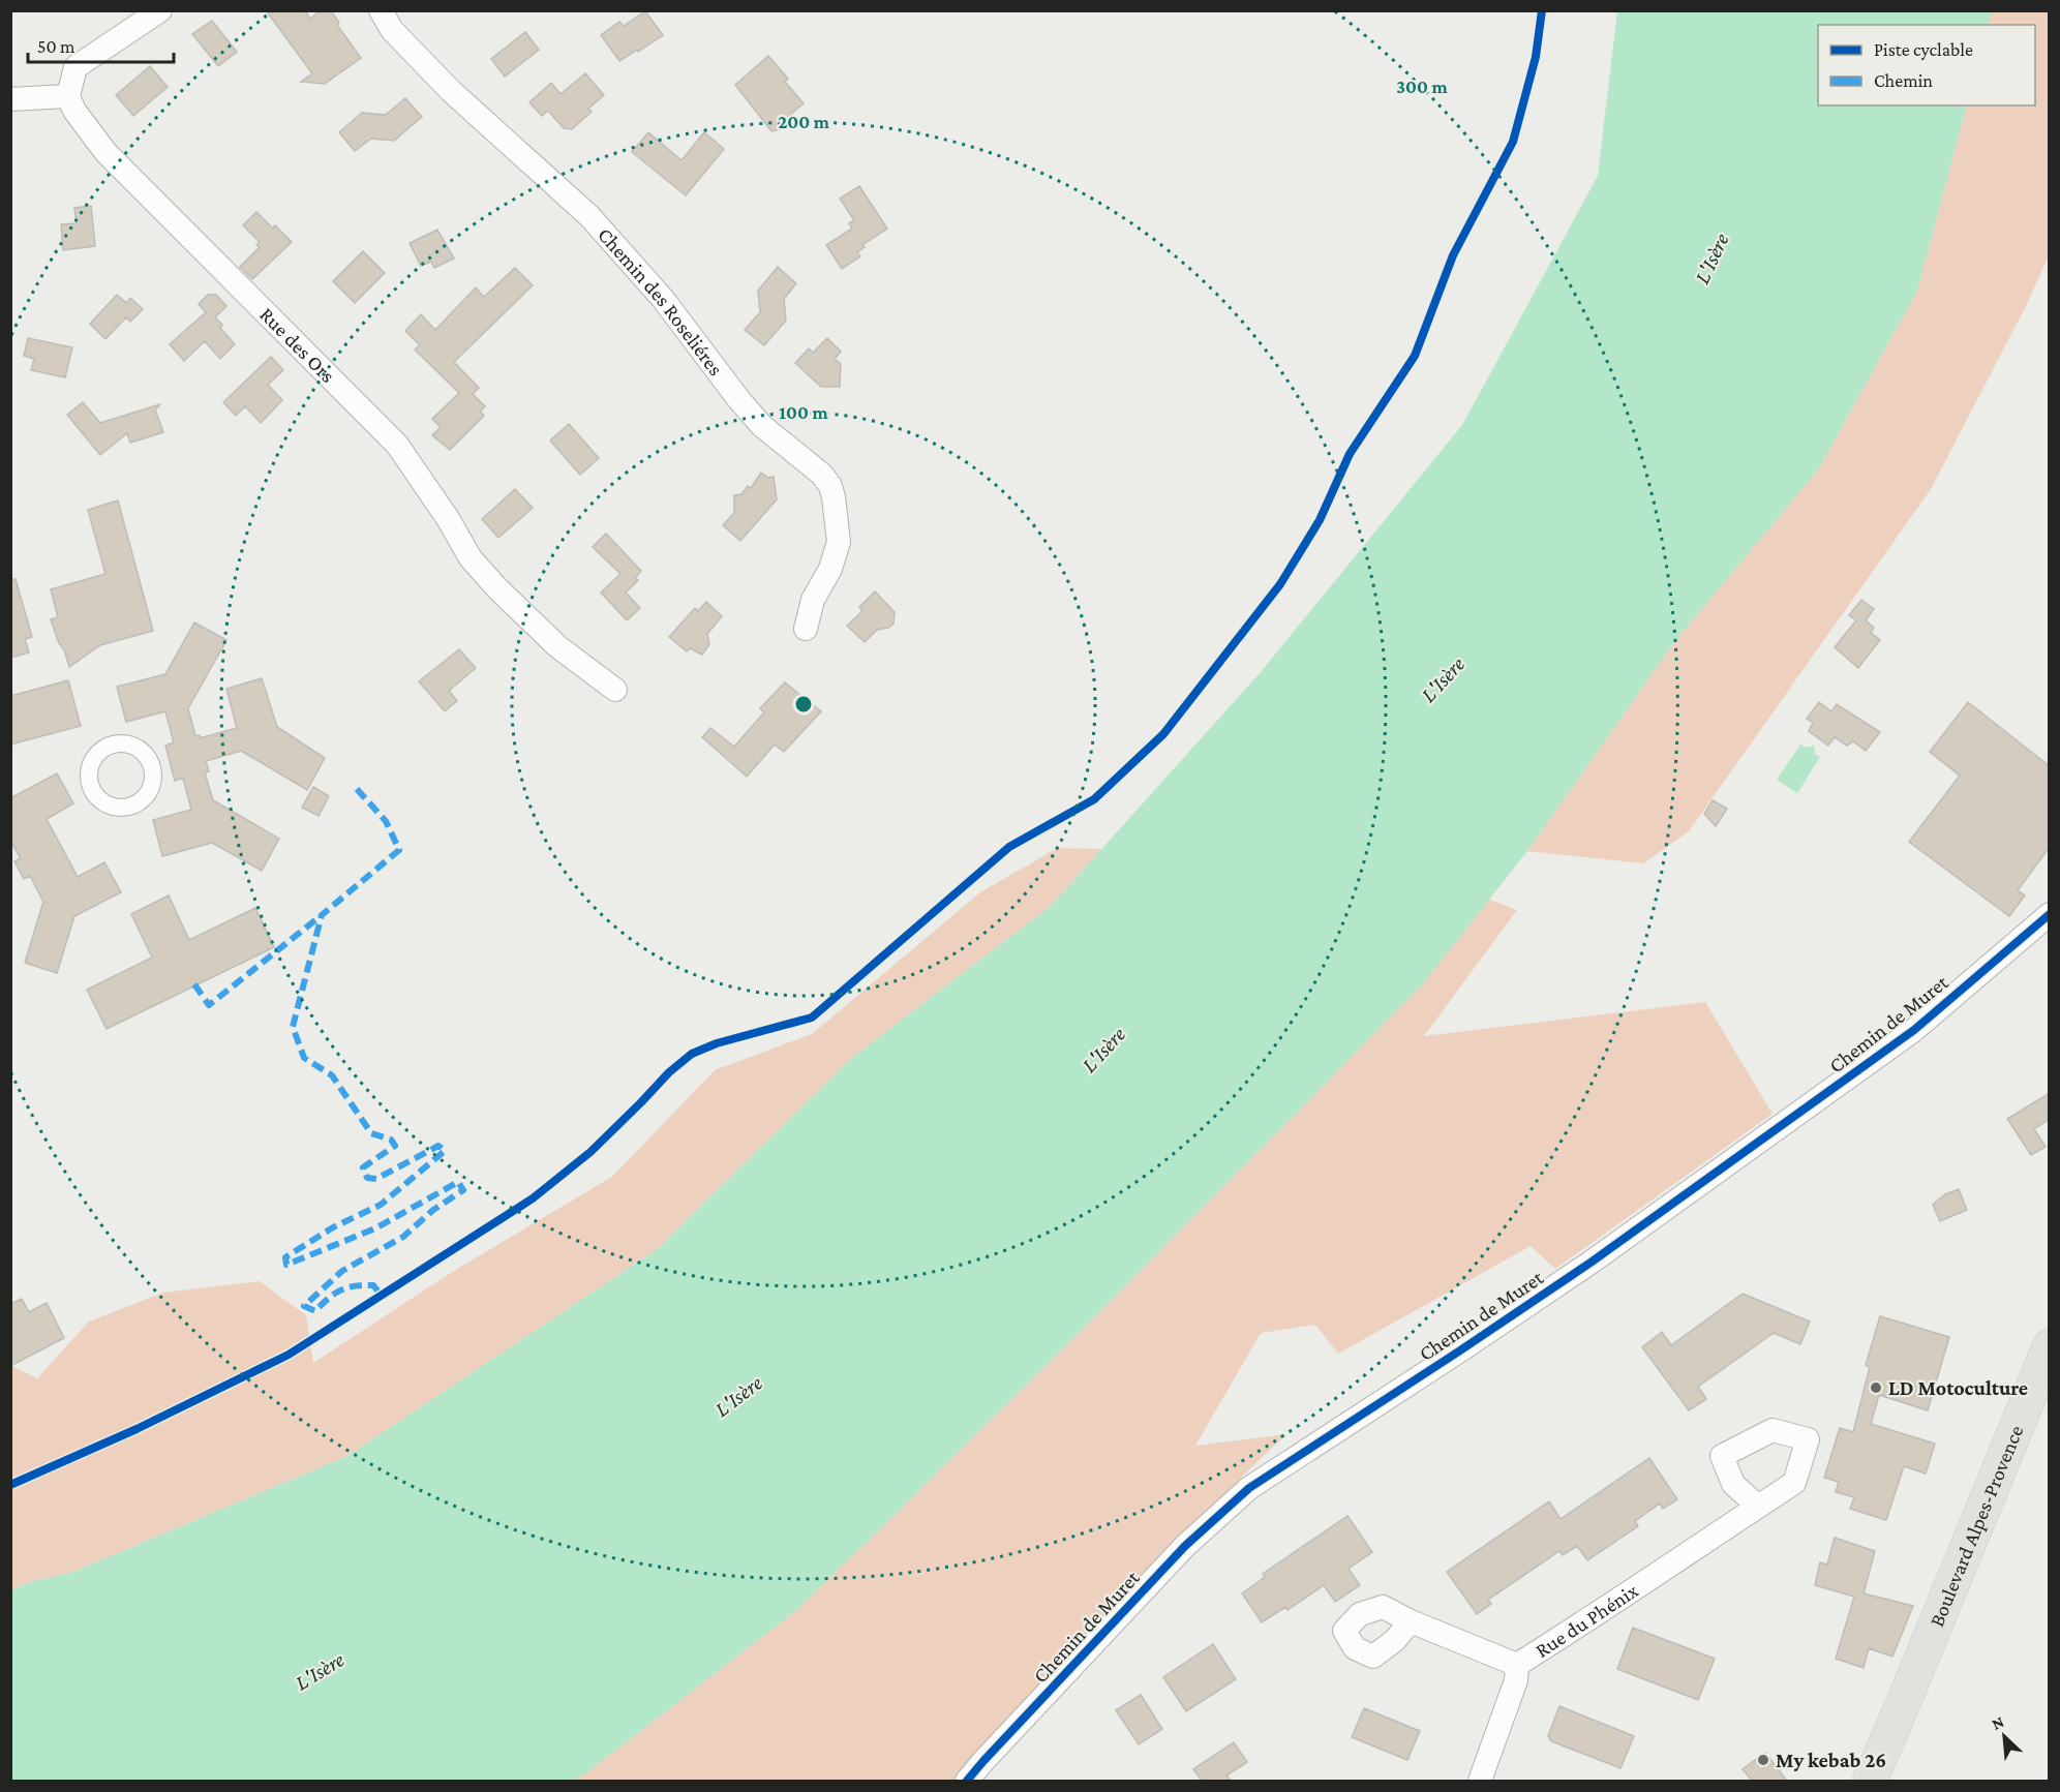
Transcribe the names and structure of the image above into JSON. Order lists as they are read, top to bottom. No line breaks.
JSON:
{"streets":{"main road":["Boulevard Alpes-Provence"],"street":["Chemin des Roseliéres","Rue des Ors","Chemin de Muret","Rue du Phénix"]},"water":["L'Isère"],"places":["LD Motoculture","My kebab 26"],"legend":["Piste cyclable","Chemin"],"scale_bar":"50 m","north":"top left","rings":["300 m","200 m","100 m"]}
